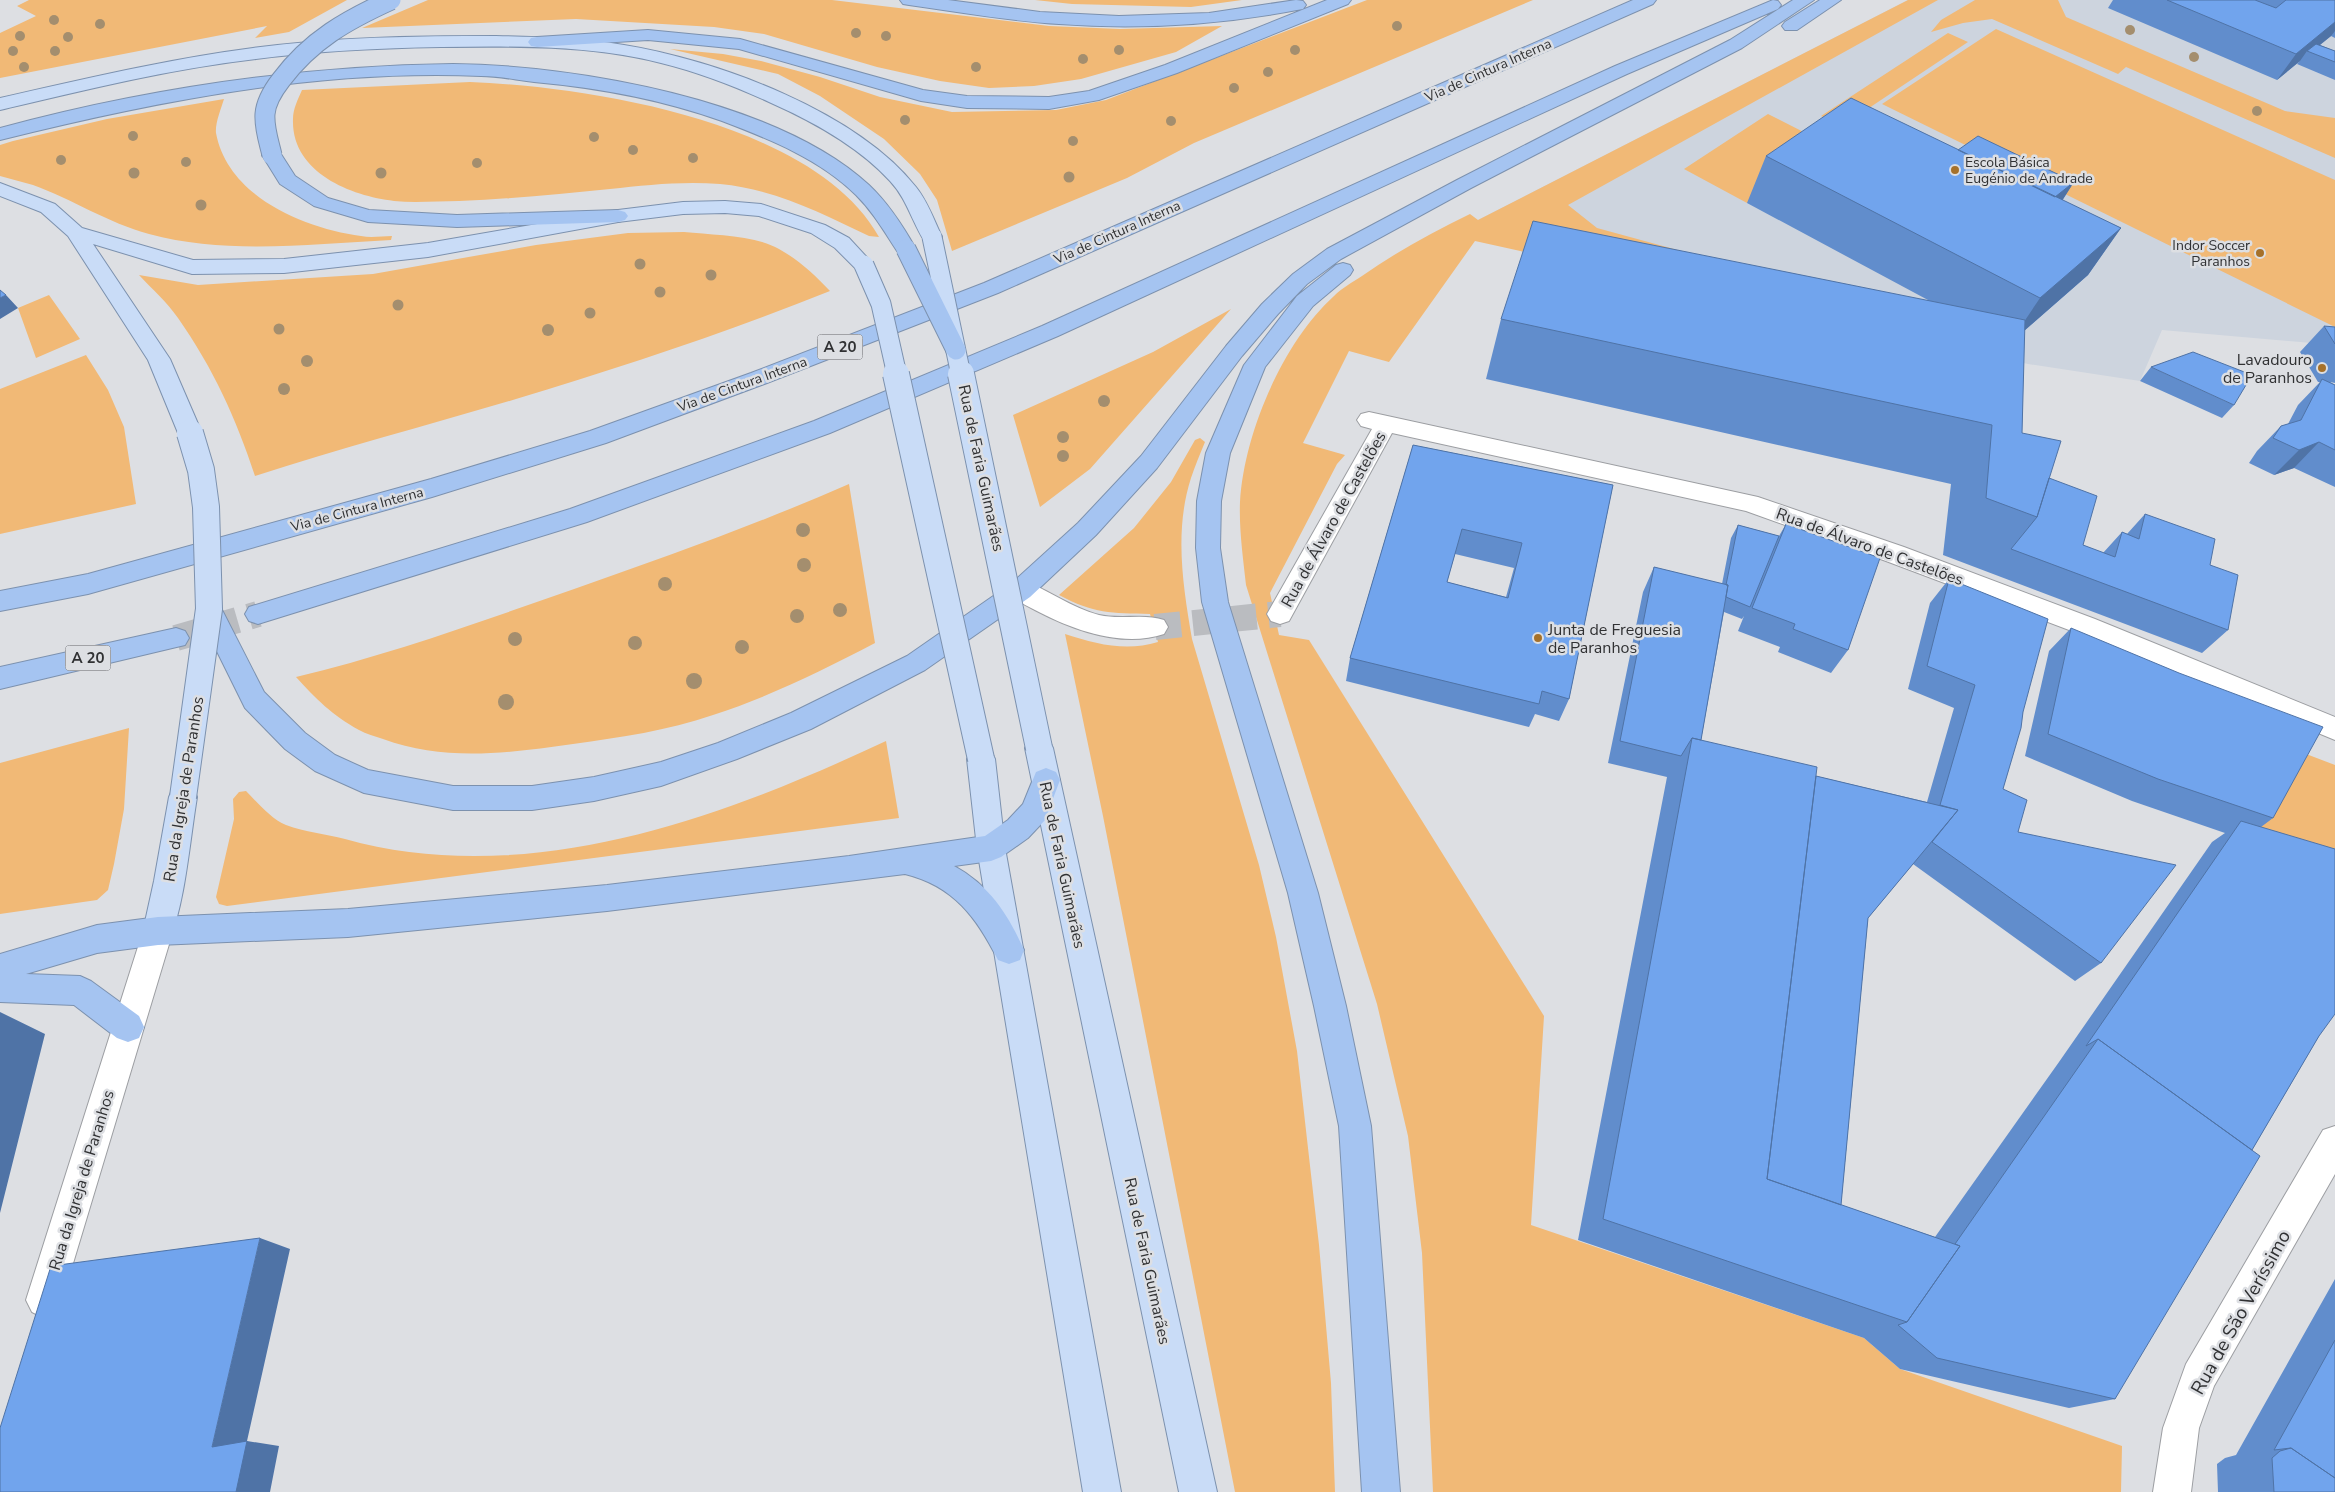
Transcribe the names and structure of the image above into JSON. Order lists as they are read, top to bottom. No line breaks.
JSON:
{"streets":{"highway":["Via de Cintura Interna","A 20"],"main road":["Rua de Faria Guimarães","Rua da Igreja de Paranhos"],"street":["Rua de Álvaro de Castelões","Rua de São Veríssimo"]},"places":["Escola Básica Eugénio de Andrade","Indor Soccer Paranhos","Lavadouro de Paranhos","Junta de Freguesia de Paranhos"]}
